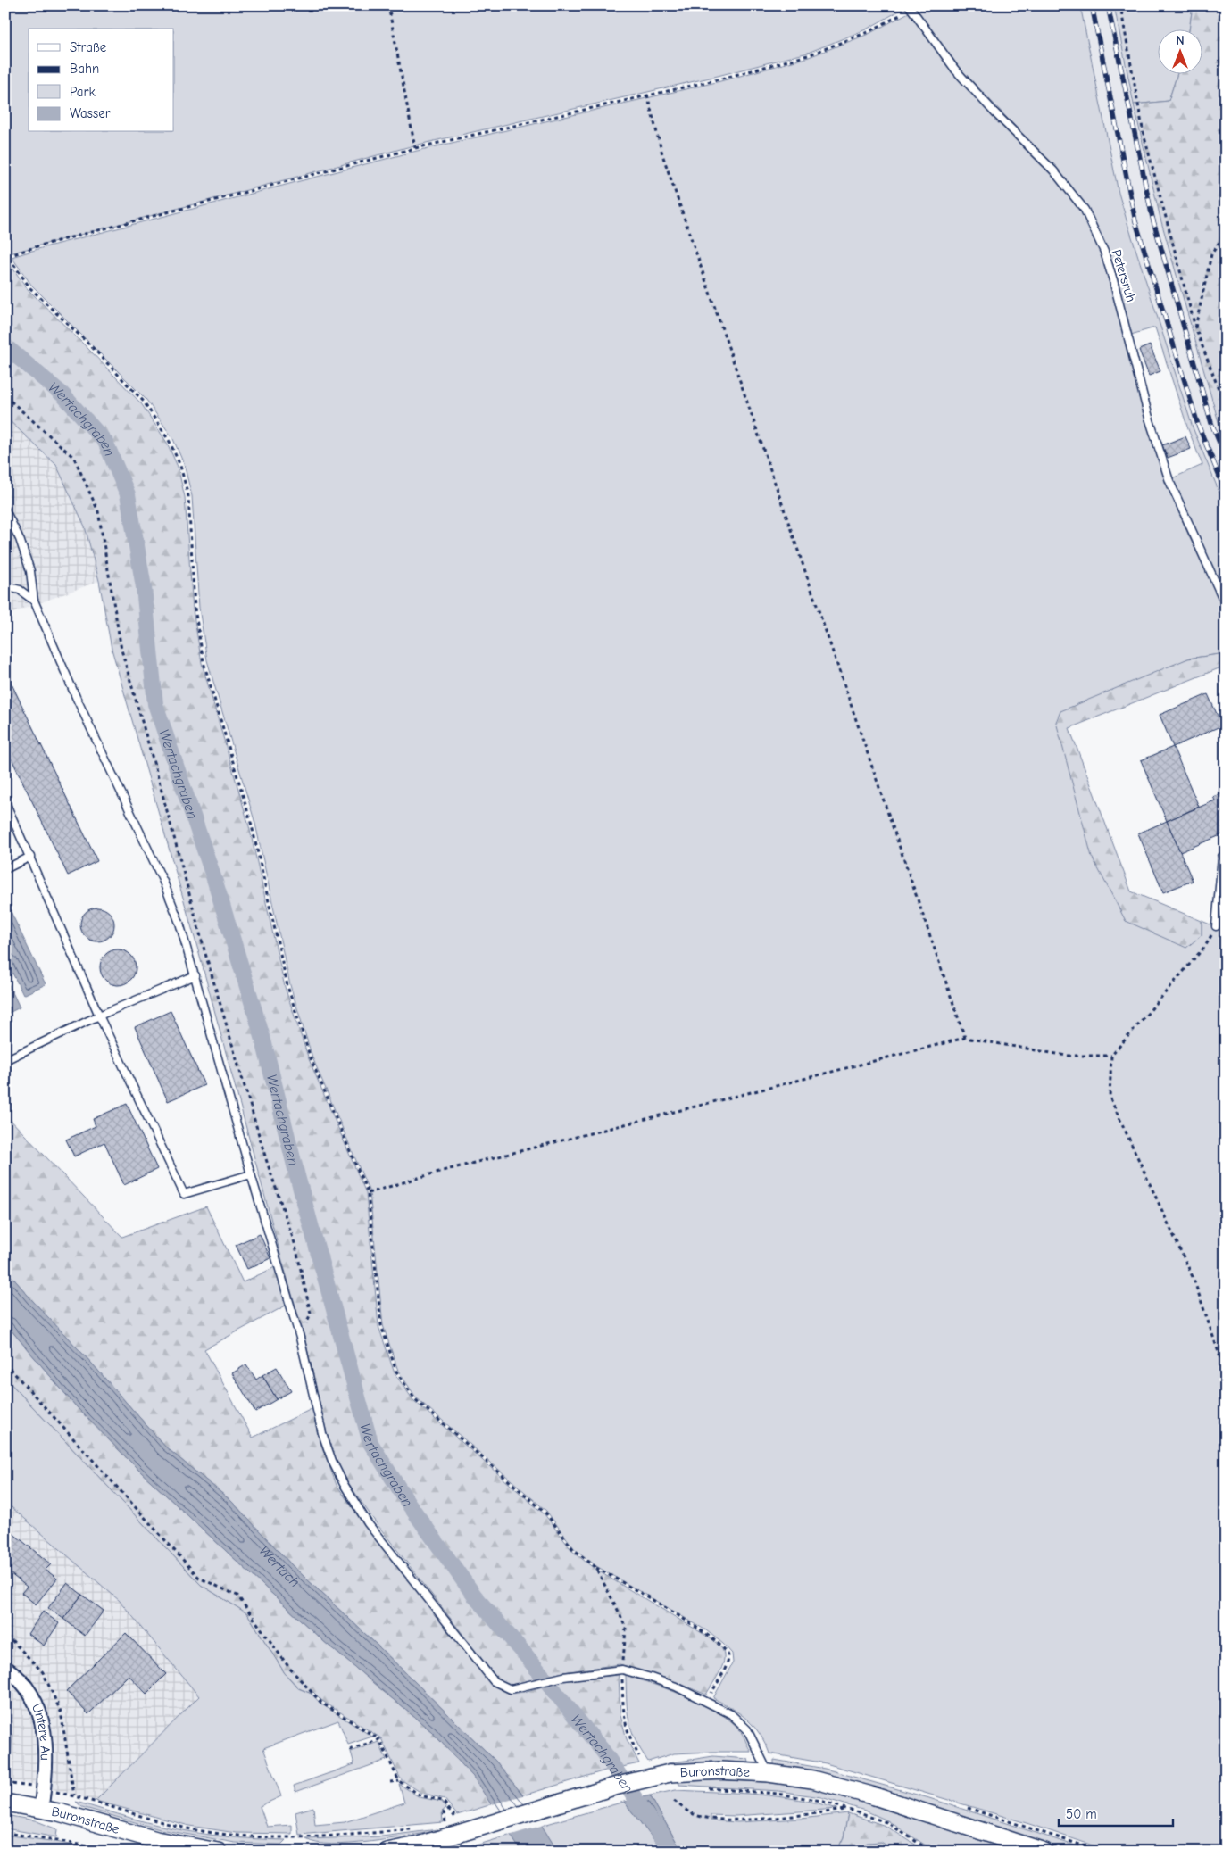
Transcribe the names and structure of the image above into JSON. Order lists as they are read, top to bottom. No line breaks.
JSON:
{"streets":{"street":["Untere Au","Buronstraße"],"lane":["Petersruh"]},"crossings":[["Untere Au","Buronstraße"]],"water":["Wertachgraben","Wertach"],"legend":["Straße","Bahn","Park","Wasser"],"scale_bar":"50 m","north":"top"}
